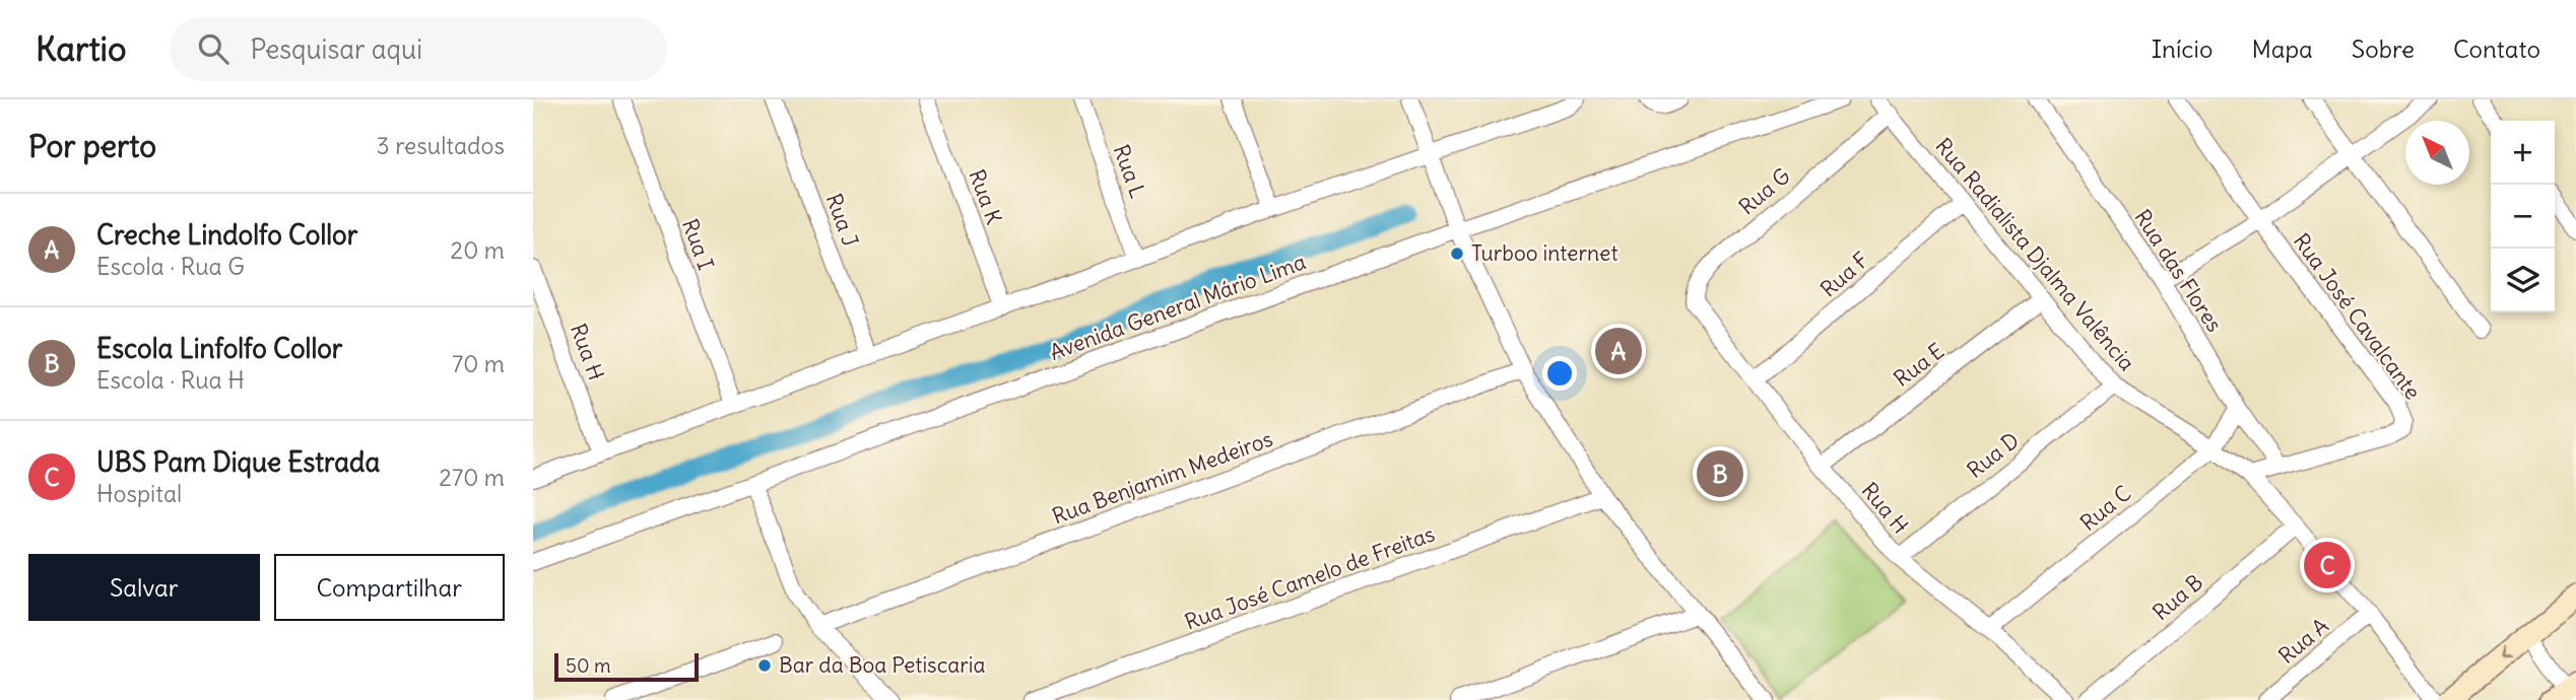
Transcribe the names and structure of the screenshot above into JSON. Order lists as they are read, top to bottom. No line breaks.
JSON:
{"streets":{"street":["Rua L","Rua G","Rua K","Rua J","Rua I","Rua Radialista Djalma Valência","Rua das Flores","Rua F","Avenida General Mário Lima","Rua José Cavalcante","Rua H","Rua E","Rua D","Rua Benjamim Medeiros","Rua C","Rua José Camelo de Freitas","Rua B","Rua A"]},"crossings":[["Rua G","Rua Radialista Djalma Valência"],["Rua G","Rua H"],["Rua Radialista Djalma Valência","Rua F"],["Rua Radialista Djalma Valência","Rua José Cavalcante"],["Rua Radialista Djalma Valência","Rua E"],["Rua Radialista Djalma Valência","Rua D"],["Rua Radialista Djalma Valência","Rua C"],["Rua Radialista Djalma Valência","Rua B"],["Rua Radialista Djalma Valência","Rua A"],["Rua das Flores","Rua José Cavalcante"],["Rua das Flores","Rua C"],["Rua F","Rua H"],["Rua H","Rua E"],["Rua H","Rua D"],["Rua H","Rua C"]],"places":["Turboo internet","Bar da Boa Petiscaria"],"scale_bar":"50 m","north":"top left","page":{"header":"Kartio","search":"Pesquisar aqui","nav":["Início","Mapa","Sobre","Contato"],"heading":["Por perto","3 resultados"],"map_buttons":["+","−"],"list":[{"mark":"A","name":"Creche Lindolfo Collor","note":"Escola · Rua G","value":"20 m"},{"mark":"B","name":"Escola Linfolfo Collor","note":"Escola · Rua H","value":"70 m"},{"mark":"C","name":"UBS Pam Dique Estrada","note":"Hospital","value":"270 m"}],"pins":["A","B","C"],"buttons":["Salvar","Compartilhar"],"scale":"50 m"}}
